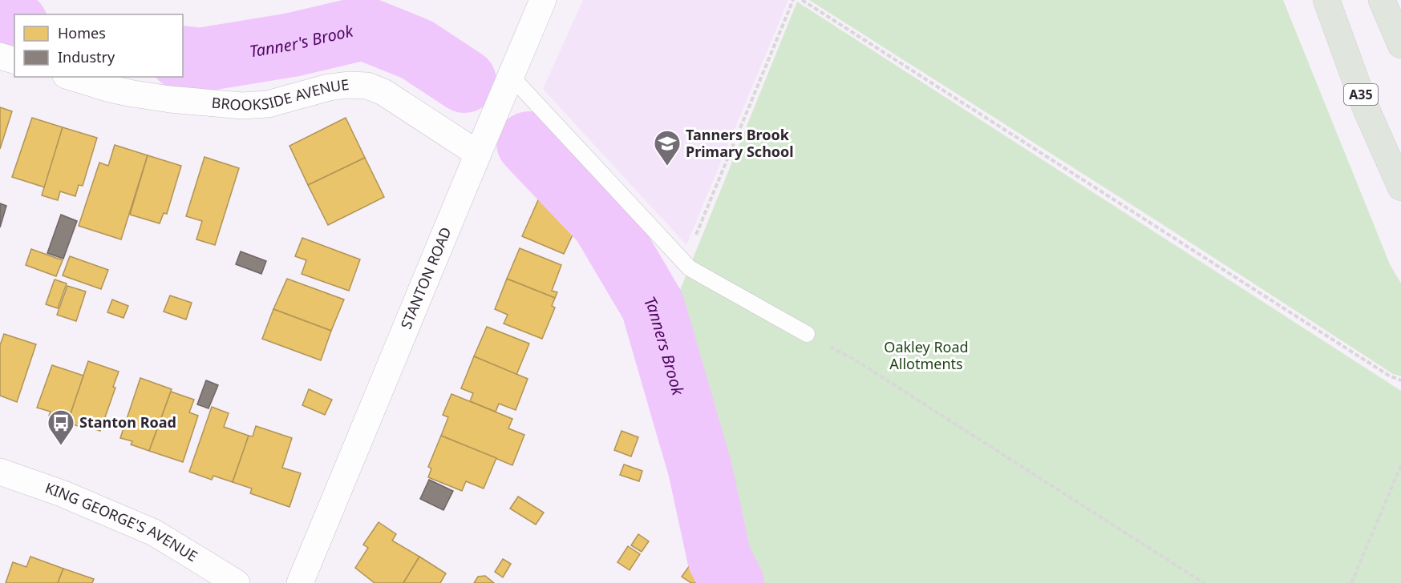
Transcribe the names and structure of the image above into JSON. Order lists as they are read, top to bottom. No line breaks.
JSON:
{"streets":{"main road":["A35"],"street":["BROOKSIDE AVENUE","STANTON ROAD","KING GEORGE'S AVENUE"]},"crossings":[["BROOKSIDE AVENUE","STANTON ROAD"]],"water":["Tanner's Brook","Tanners Brook"],"parks":["Oakley Road Allotments"],"places":{"school or university":["Tanners Brook Primary School"],"bus stop":["Stanton Road"]},"legend":["Homes","Industry"]}
